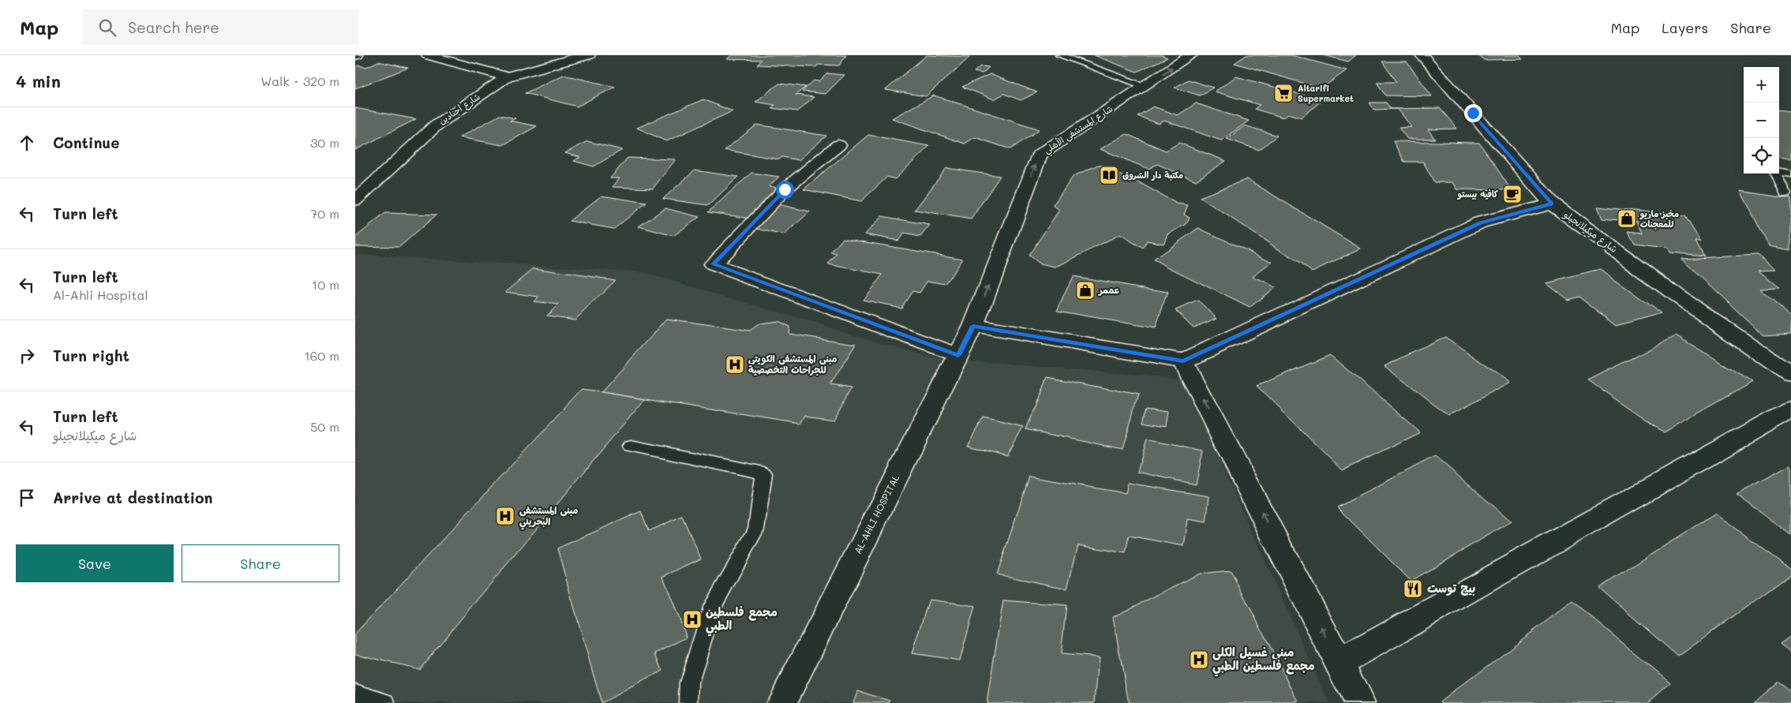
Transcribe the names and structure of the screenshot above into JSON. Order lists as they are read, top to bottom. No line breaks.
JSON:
{"streets":{"street":["شارع أجنادين","شارع المستشفى الأهلي","شارع ميكيلانجيلو","AL-AHLI HOSPITAL"]},"crossings":[["شارع المستشفى الأهلي","AL-AHLI HOSPITAL"]],"one_way":["شارع المستشفى الأهلي"],"places":{"supermarket":["Altarifi Supermarket"],"library":["مكتبة دار الشروق"],"cafe":["كافيه بيستو"],"shop":["مخبز ماريو للمعجنات","عممر"],"hospital":["مبنى المستشفى الكويتي للجراحات التخصصية","مبنى المستشفى البحريني","مجمع فلسطين الطبي","مبنى غسيل الكلى مجمع فلسطين الطبي"],"restaurant":["بيج توست"]},"page":{"header":"Map","search":"Search here","nav":["Map","Layers","Share"],"heading":["4 min","Walk · 320 m"],"map_buttons":["+","−"],"list":[["Continue","30 m"],["Turn left","70 m"],["Turn left","Al-Ahli Hospital","10 m"],["Turn right","160 m"],["Turn left","شارع ميكيلانجيلو","50 m"],"Arrive at destination"],"buttons":["Save","Share"]}}
